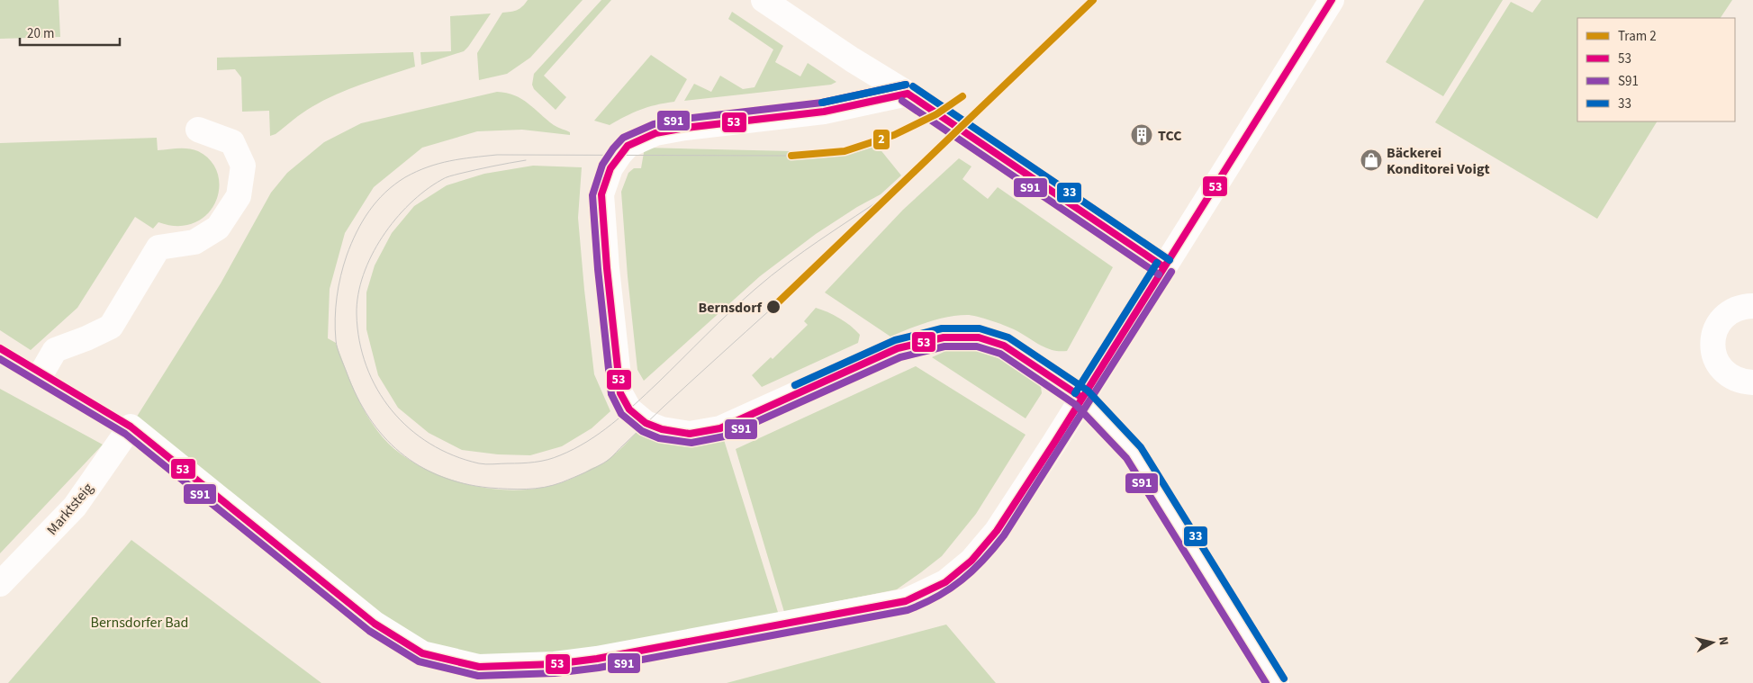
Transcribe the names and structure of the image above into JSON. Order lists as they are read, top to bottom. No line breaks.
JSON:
{"streets":{"street":["Marktsteig"]},"parks":["Bernsdorfer Bad"],"places":{"building":["TCC"],"shop":["Bäckerei Konditorei Voigt"],"other":["Bernsdorf"]},"lines":["tram line 2","transit line 53","transit line S91","transit line 33"],"legend":["Tram 2","53","S91","33"],"scale_bar":"20 m","north":"right"}
